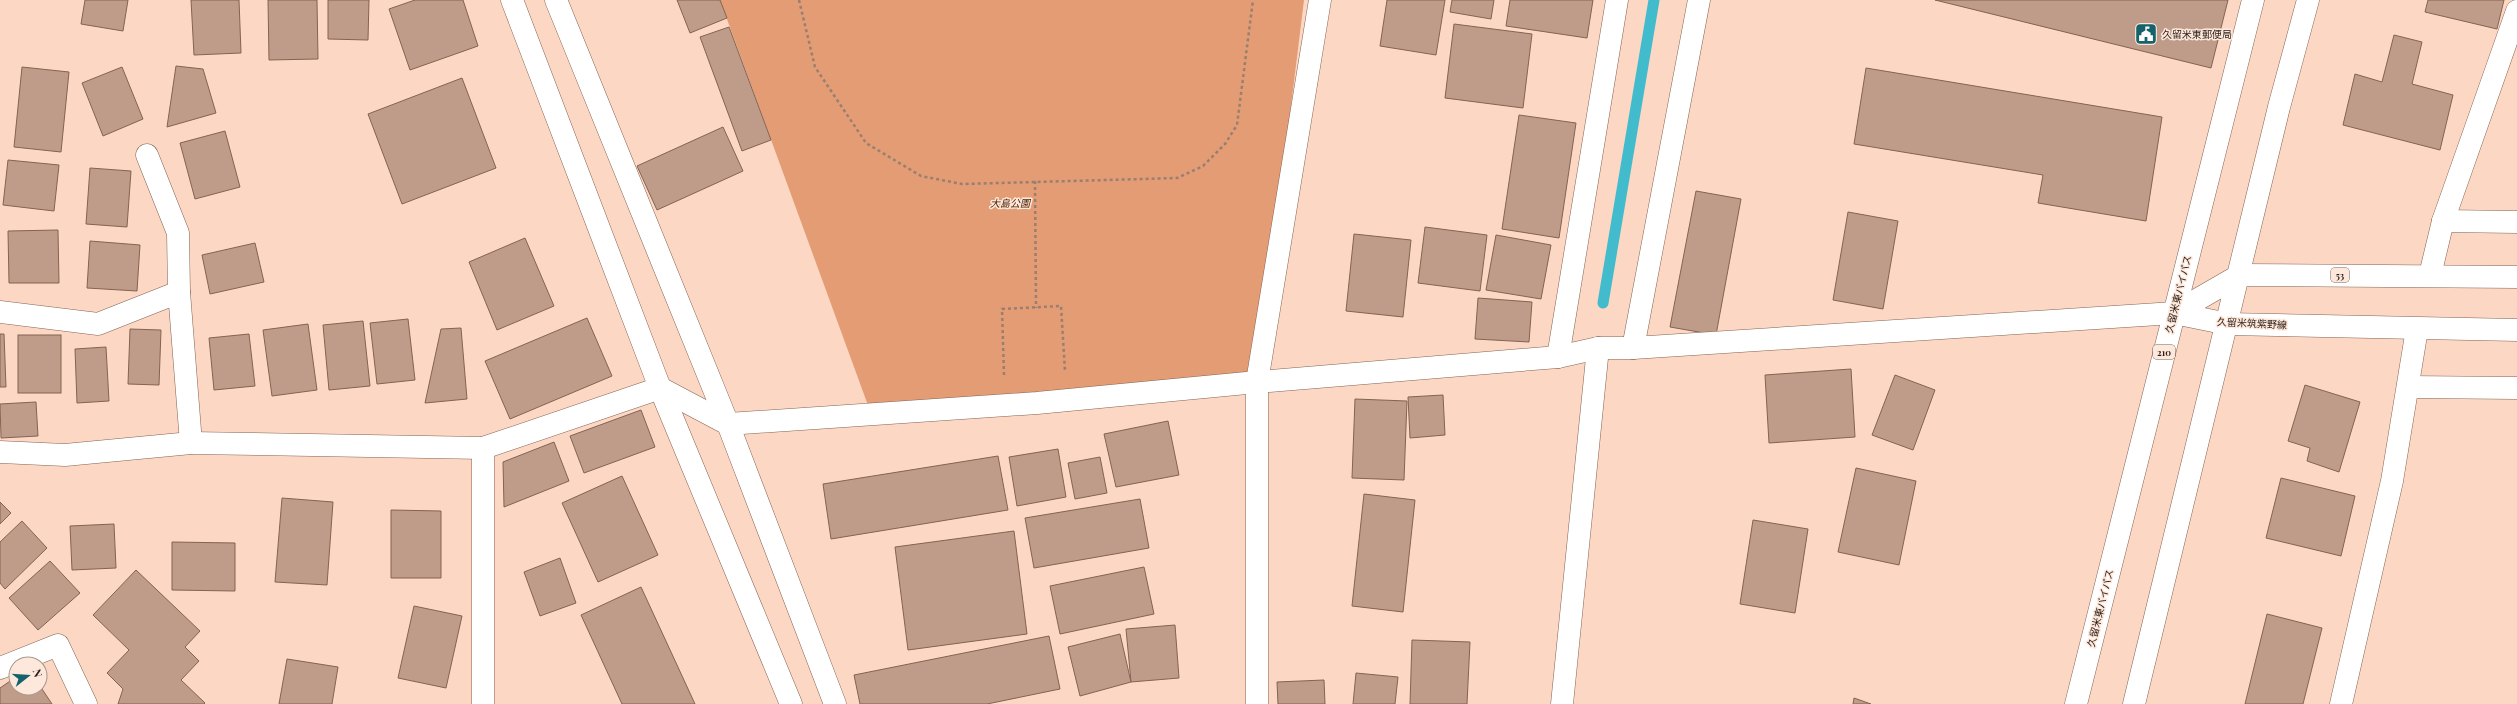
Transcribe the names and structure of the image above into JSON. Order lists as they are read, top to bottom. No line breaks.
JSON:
{"streets":{"main road":["53","久留米東バイパス","久留米筑紫野線","210"]},"crossings":[["久留米東バイパス","久留米筑紫野線"]],"parks":["大島公園"],"places":{"public building":["久留米東郵便局"]},"north":"right"}
